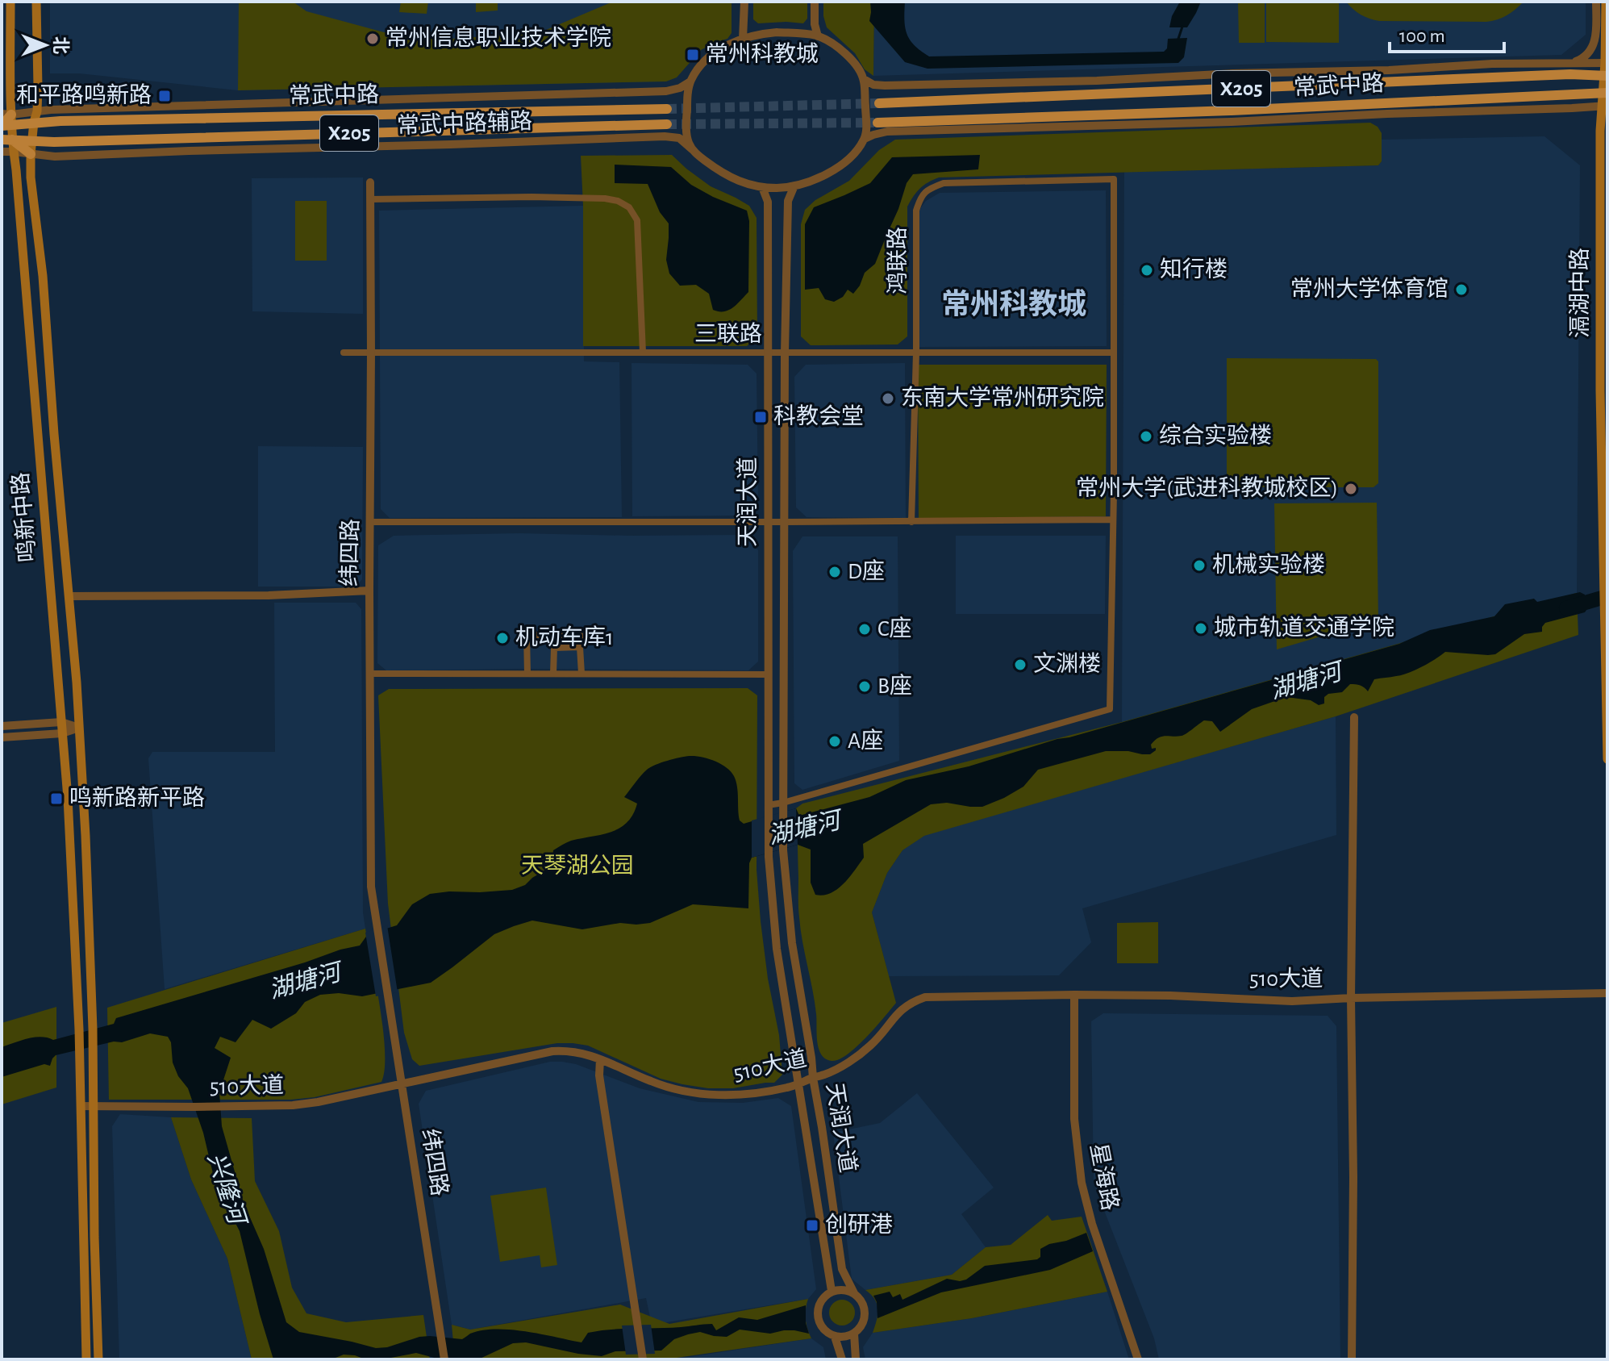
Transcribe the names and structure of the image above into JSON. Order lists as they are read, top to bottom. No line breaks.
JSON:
{"streets":{"main road":["常武中路","X205","滆湖中路","鸣新中路"],"street":["常武中路辅路","鸿联路","三联路","天润大道","纬四路","510大道","星海路"]},"crossings":[["常武中路","常武中路辅路"],["常武中路","滆湖中路"],["常武中路","鸣新中路"],["常武中路辅路","天润大道"],["常武中路辅路","鸣新中路"],["鸿联路","三联路"],["三联路","天润大道"],["三联路","纬四路"],["天润大道","510大道"],["鸣新中路","510大道"],["纬四路","510大道"],["510大道","星海路"]],"districts":["常州科教城"],"water":["湖塘河","兴隆河"],"parks":["天琴湖公园"],"places":{"other":["常州信息职业技术学院","知行楼","常州大学体育馆","东南大学常州研究院","综合实验楼","常州大学(武进科教城校区)","机械实验楼","D座","城市轨道交通学院","C座","机动车库1","文渊楼","B座","A座"],"transit":["常州科教城","和平路鸣新路","科教会堂","鸣新路新平路","创研港"]},"scale_bar":"100 m","north":"right"}
